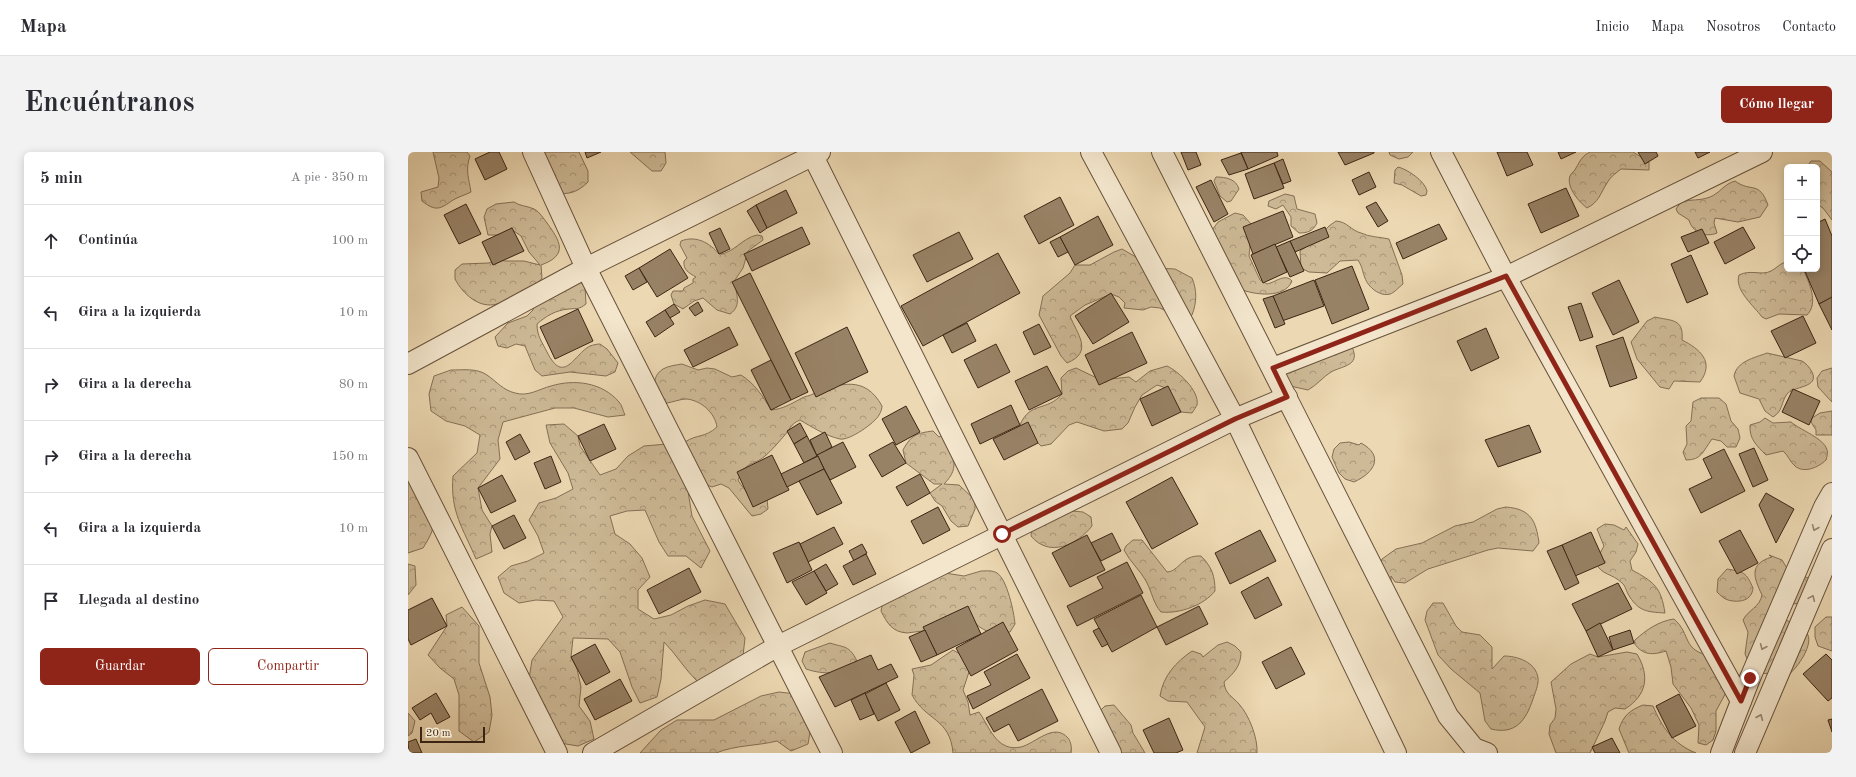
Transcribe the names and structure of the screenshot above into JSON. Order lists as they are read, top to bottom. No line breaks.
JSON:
{"scale_bar":"20 m","page":{"header":"Mapa","nav":["Inicio","Mapa","Nosotros","Contacto"],"buttons":["Cómo llegar",["Guardar","Compartir"]],"title":"Encuéntranos","heading":["5 min","A pie · 350 m"],"map_buttons":["+","−"],"list":[["Continúa","100 m"],["Gira a la izquierda","10 m"],["Gira a la derecha","80 m"],["Gira a la derecha","150 m"],["Gira a la izquierda","10 m"],"Llegada al destino"],"scale":"20 m"}}
